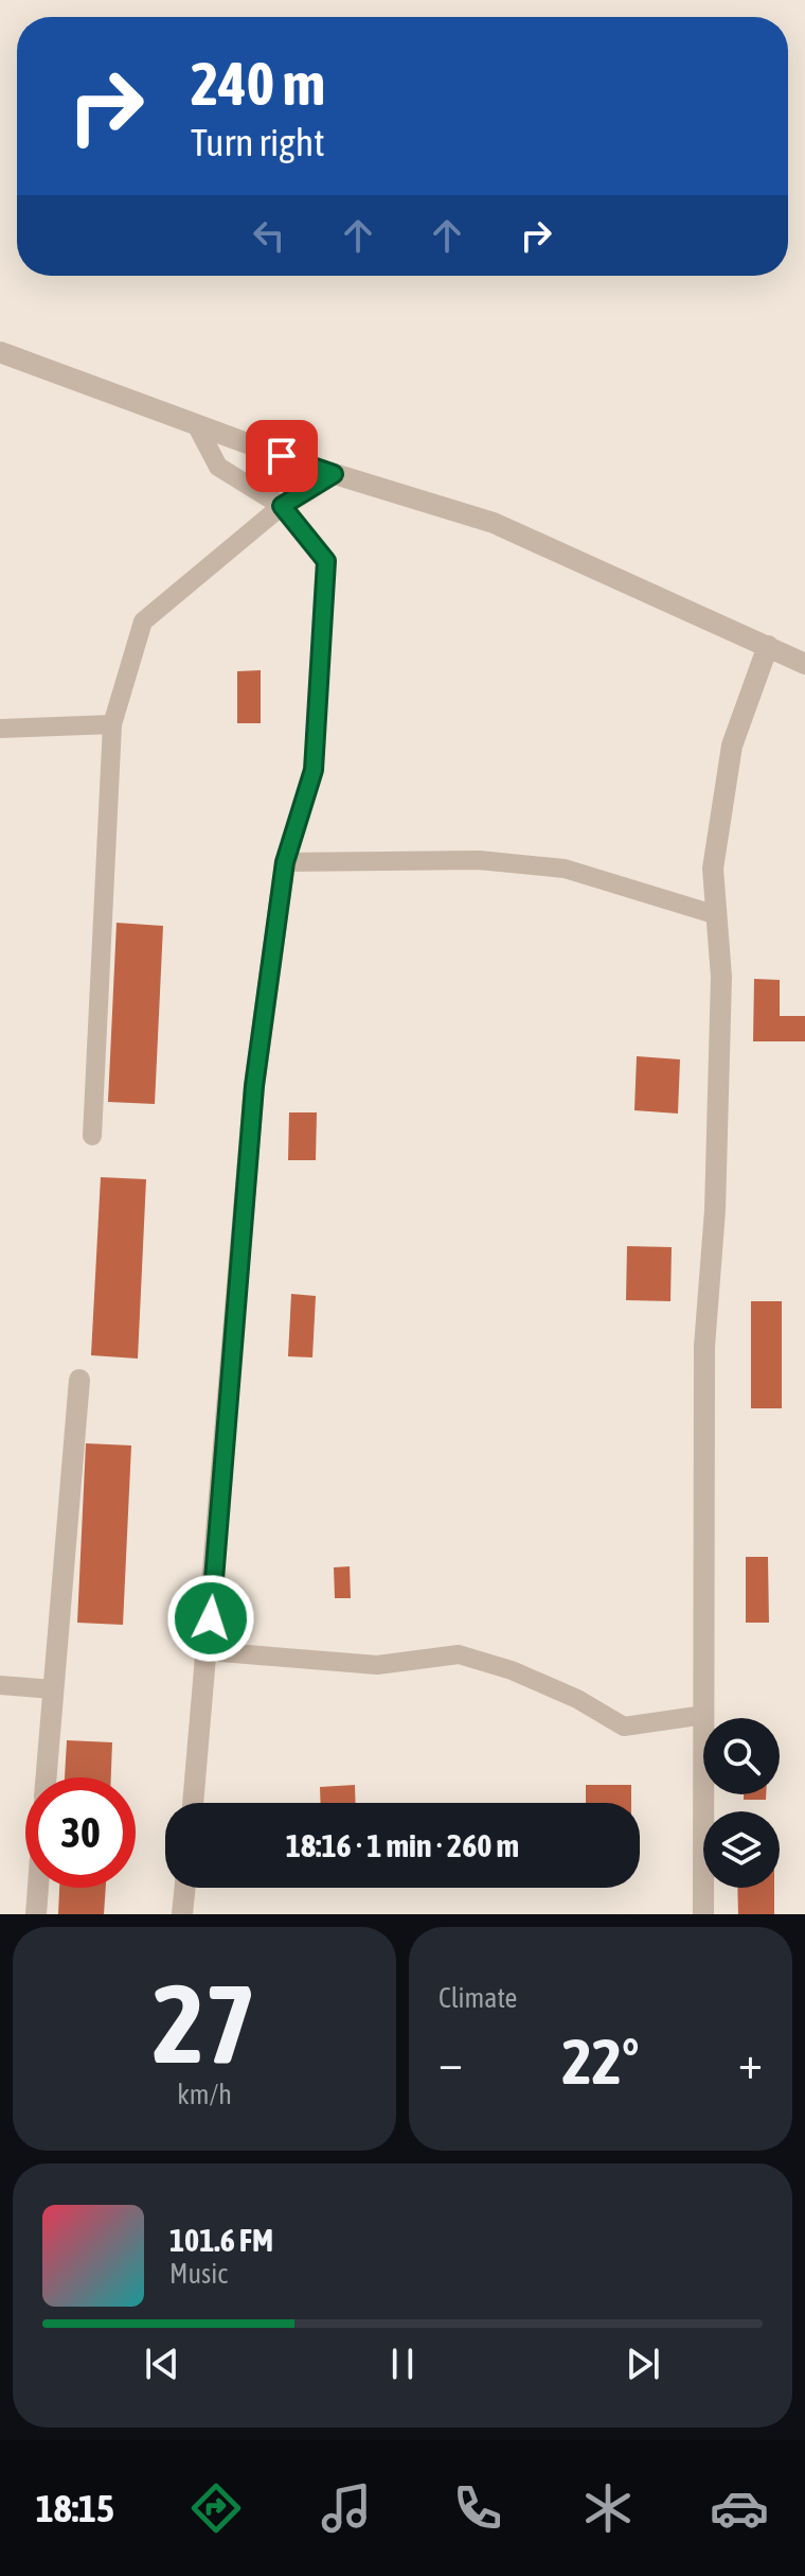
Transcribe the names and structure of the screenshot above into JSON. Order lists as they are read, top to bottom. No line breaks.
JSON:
{"page":{"turn":["240 m","Turn right"],"limit":"30","trip":"18:16 · 1 min · 260 m","tile":[["27","km/h"],"Climate"],"heat":["−","22°","+"],"song":["101.6 FM","Music"],"tabs":"18:15"}}
